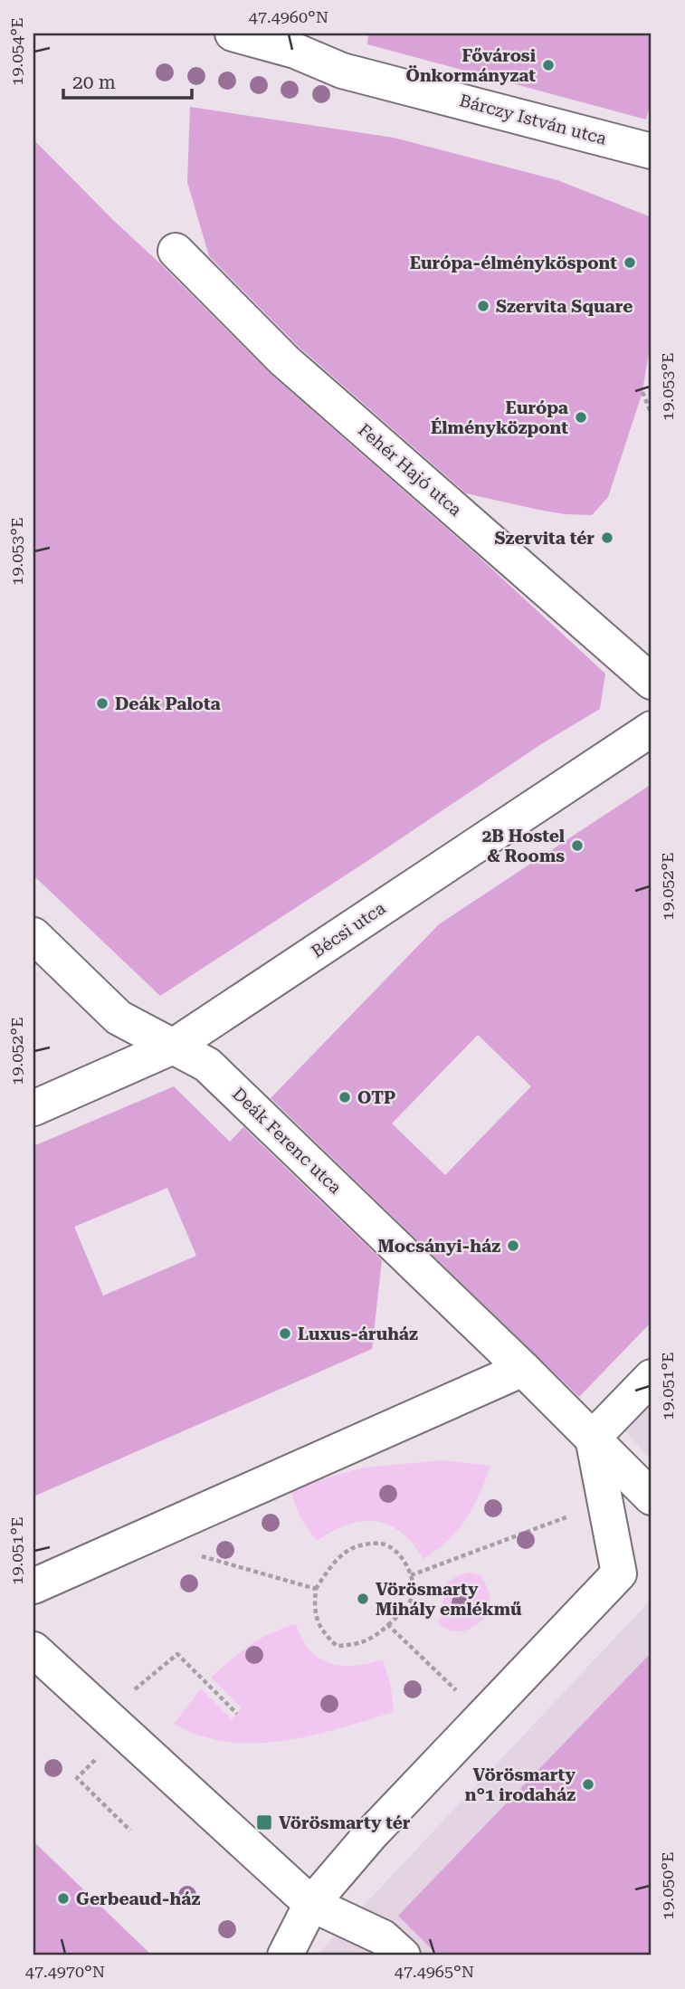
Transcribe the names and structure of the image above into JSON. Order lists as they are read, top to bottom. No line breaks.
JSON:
{"streets":{"street":["Bárczy István utca","Fehér Hajó utca","Bécsi utca","Deák Ferenc utca"]},"crossings":[["Bécsi utca","Deák Ferenc utca"]],"places":{"other":["Fővárosi Önkormányzat","Európa-élményköspont","Szervita Square","Európa Élményközpont","Szervita tér","Deák Palota","2B Hostel & Rooms","OTP","Mocsányi-ház","Luxus-áruház","Vörösmarty Mihály emlékmű","Vörösmarty n°1 irodaház","Gerbeaud-ház"],"transit":["Vörösmarty tér"]},"scale_bar":"20 m","coordinates":["47.4960°N","19.054°E","19.053°E","19.052°E","19.051°E","19.050°E","47.4970°N","47.4965°N"]}
